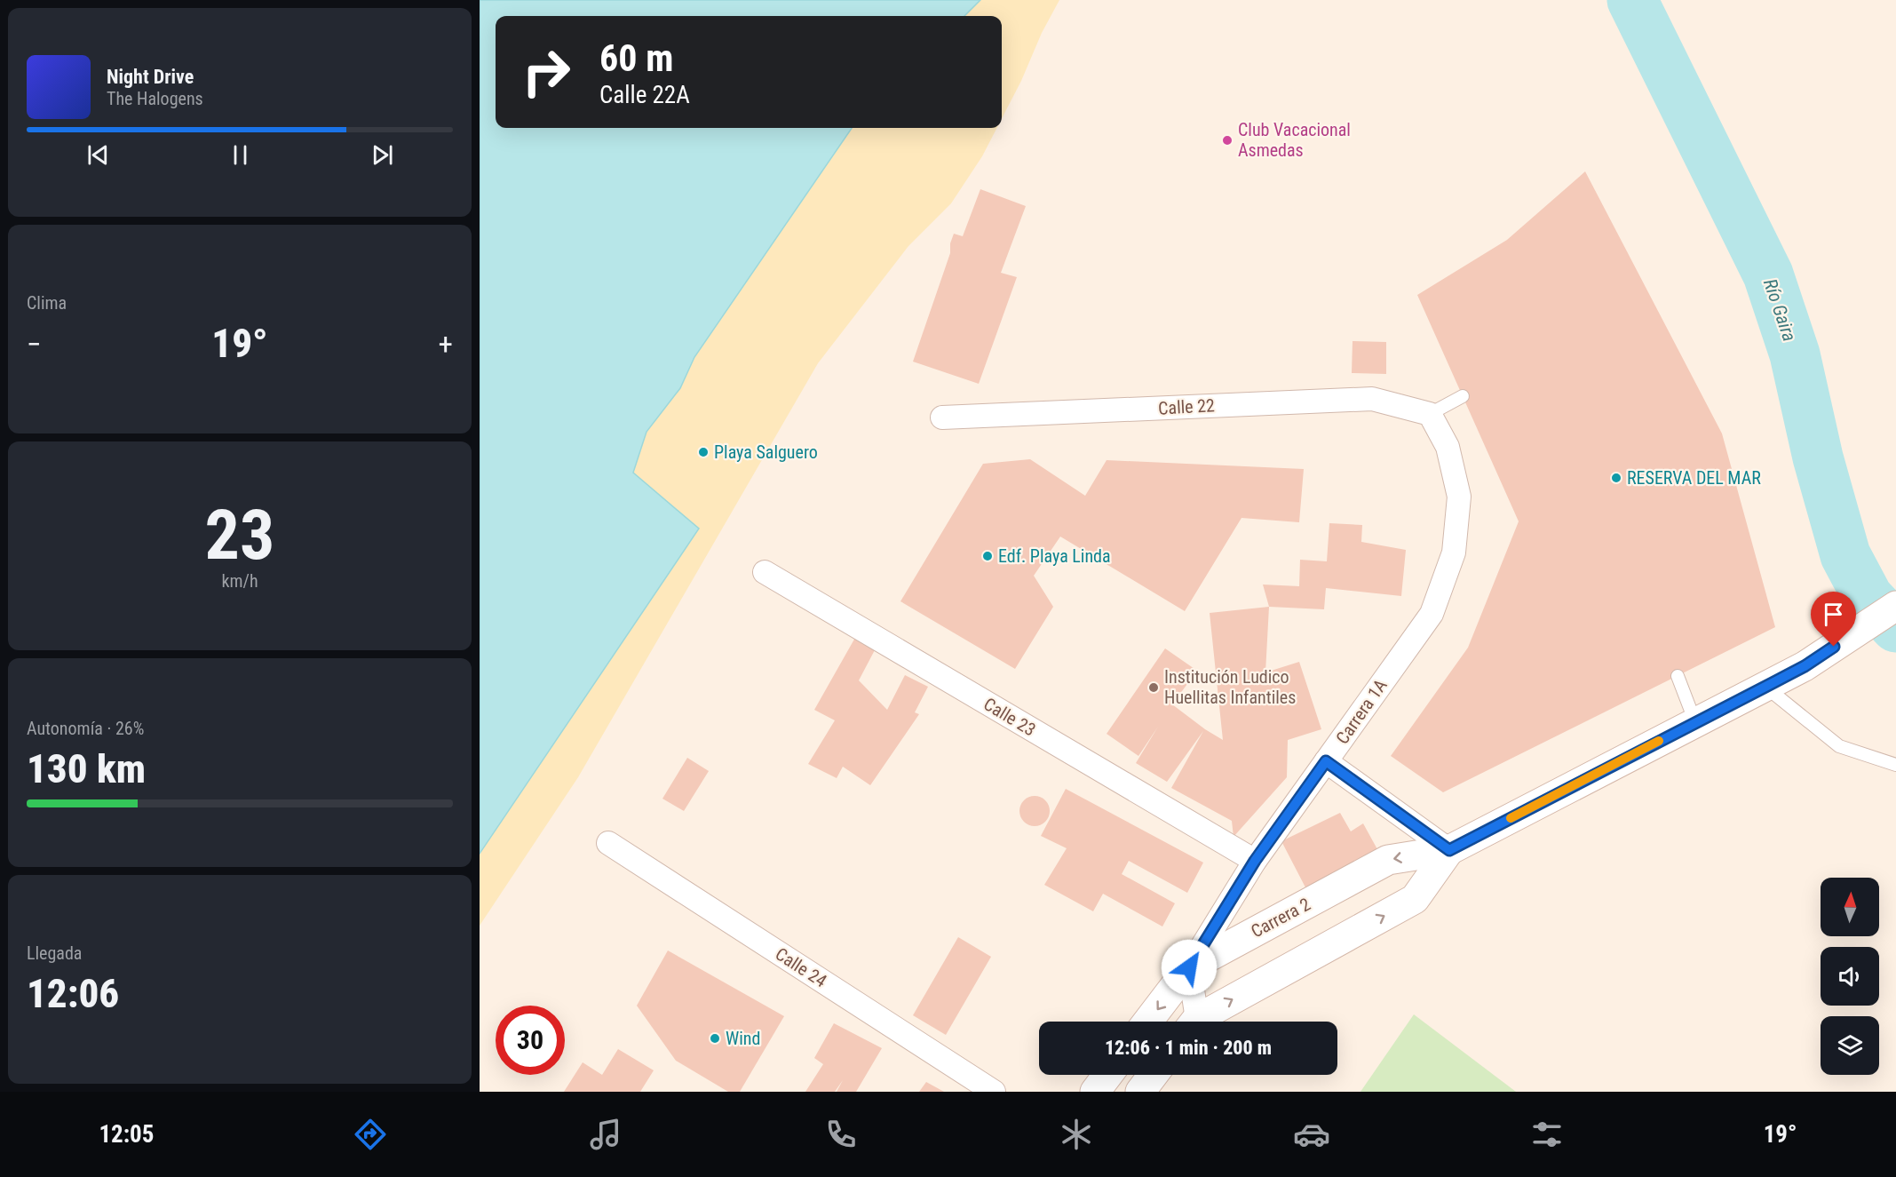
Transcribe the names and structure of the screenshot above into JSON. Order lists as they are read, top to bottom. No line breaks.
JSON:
{"streets":{"street":["Calle 22","Carrera 1A","Calle 23","Carrera 2","Calle 24"]},"crossings":[["Calle 22","Carrera 1A"],["Carrera 1A","Calle 23"],["Carrera 1A","Carrera 2"]],"water":["Río Gaira"],"places":["Club Vacacional Asmedas","Playa Salguero","RESERVA DEL MAR","Edf. Playa Linda","Institución Ludico Huellitas Infantiles","Wind"],"north":"top","page":{"turn":["60 m","Calle 22A"],"song":["Night Drive","The Halogens"],"tile":["Clima",["23","km/h"],["Autonomía · 26%","130 km"],["Llegada","12:06"]],"heat":["−","19°","+"],"limit":"30","trip":"12:06 · 1 min · 200 m","tabs":["12:05","19°"]}}
